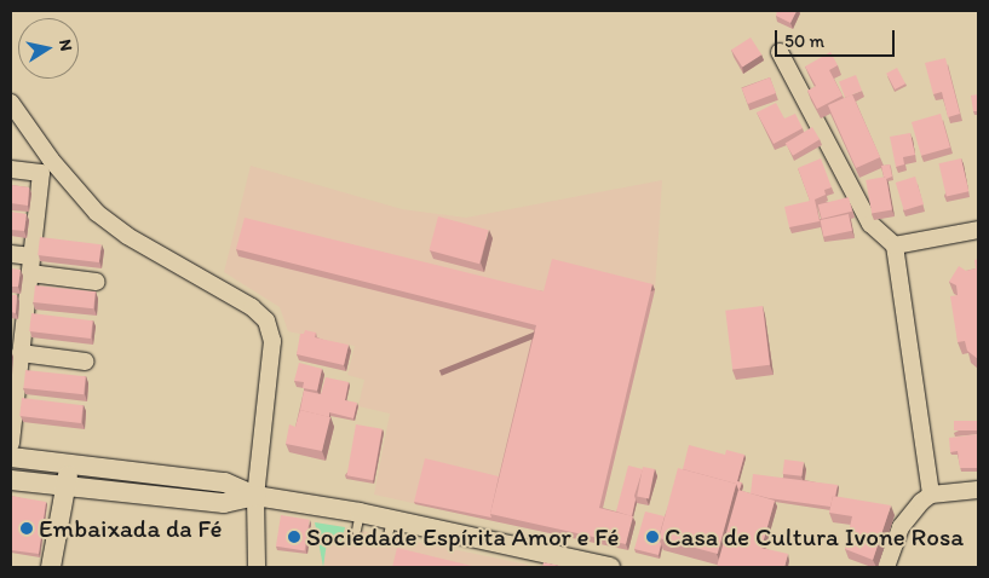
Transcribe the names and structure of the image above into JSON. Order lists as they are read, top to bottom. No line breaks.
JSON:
{"places":["Embaixada da Fé","Sociedade Espírita Amor e Fé","Casa de Cultura Ivone Rosa"],"scale_bar":"50 m","north":"right"}
